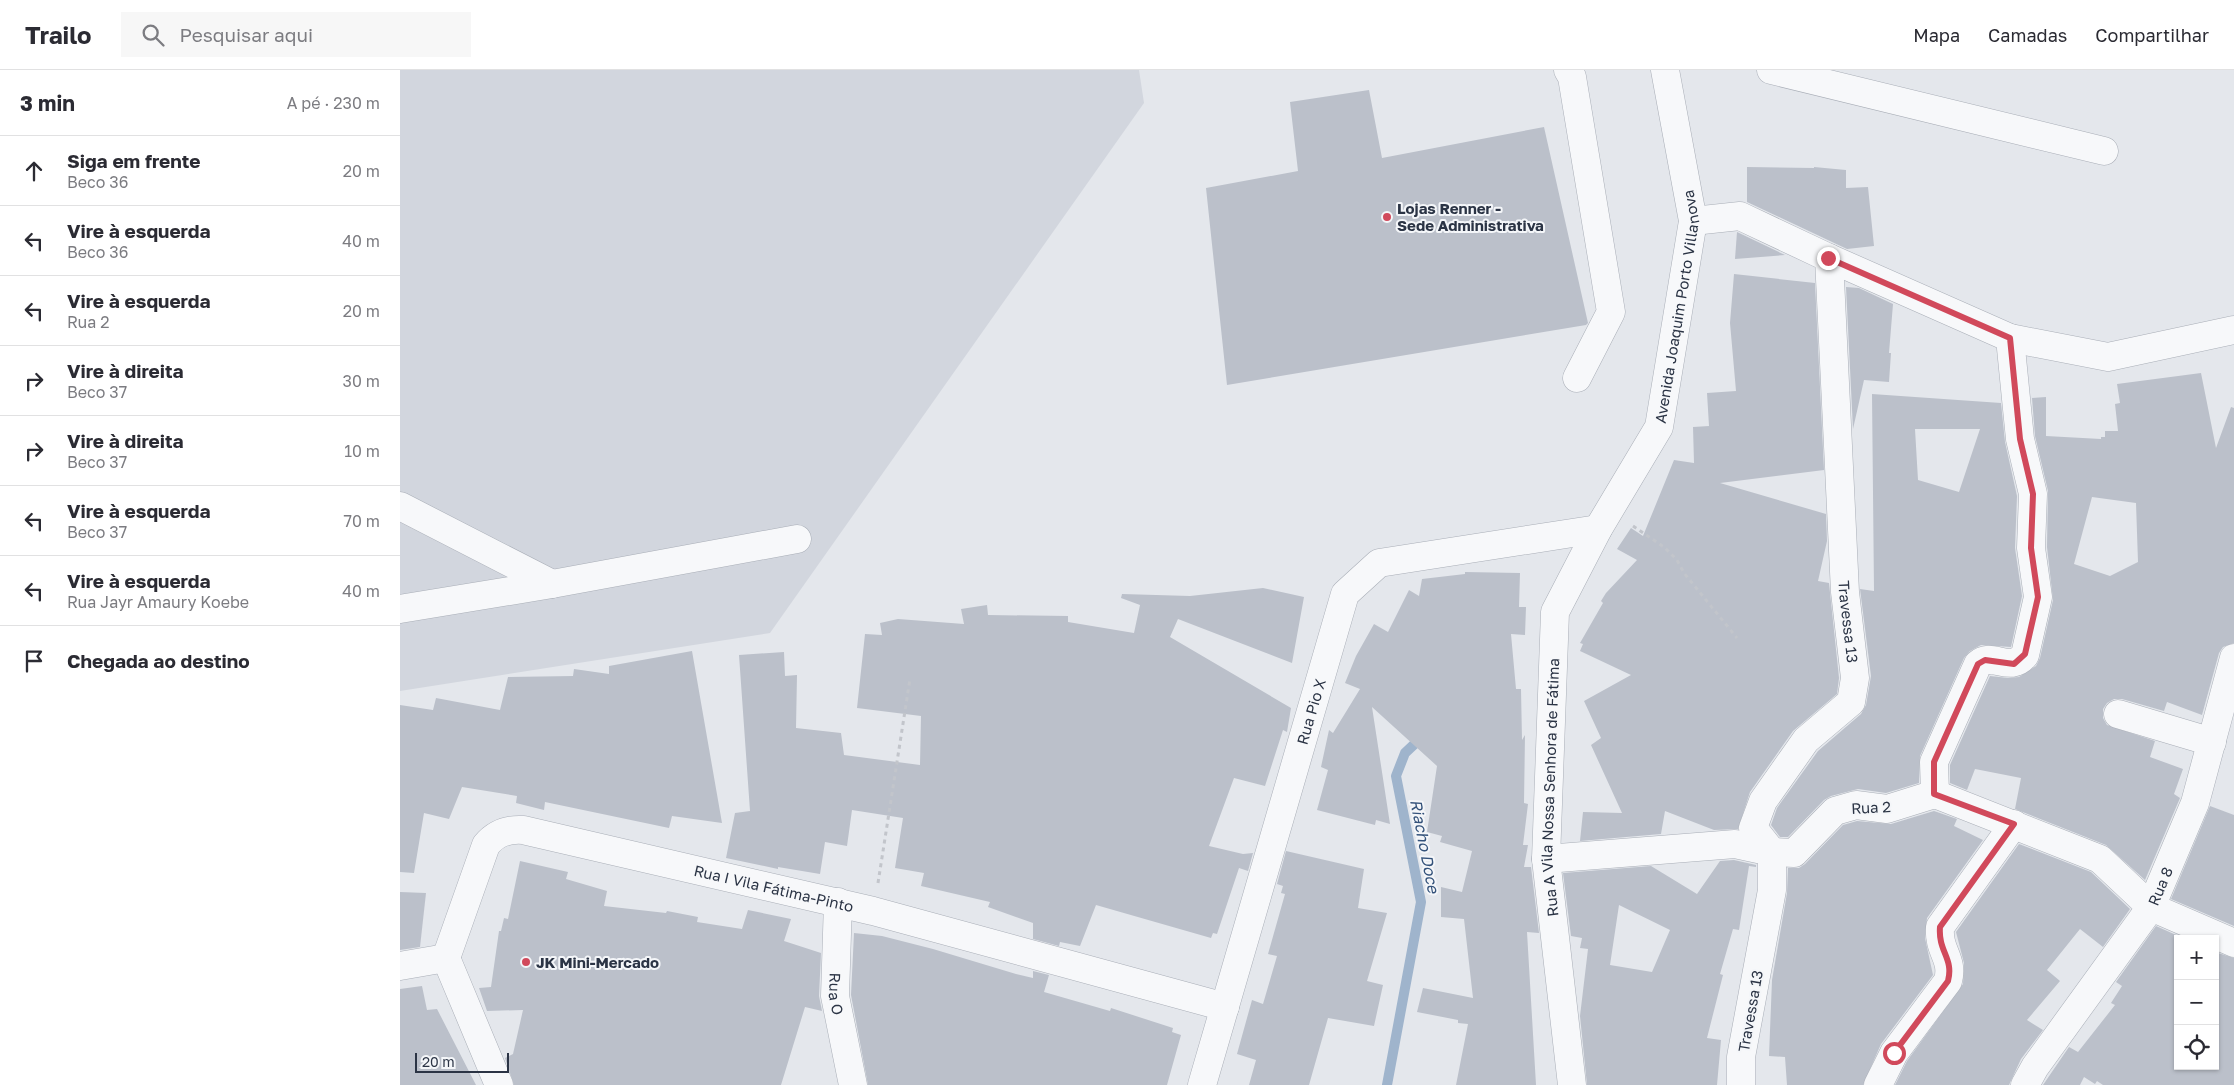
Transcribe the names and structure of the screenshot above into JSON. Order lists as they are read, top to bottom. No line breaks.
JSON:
{"streets":{"street":["Avenida Joaquim Porto Villanova","Travessa 13","Rua Pio X","Rua A Vila Nossa Senhora de Fátima","Rua 2","Rua 8","Rua I Vila Fátima-Pinto","Rua O"]},"crossings":[["Avenida Joaquim Porto Villanova","Rua Pio X"],["Avenida Joaquim Porto Villanova","Rua A Vila Nossa Senhora de Fátima"],["Travessa 13","Rua 2"],["Rua Pio X","Rua A Vila Nossa Senhora de Fátima"],["Rua Pio X","Rua I Vila Fátima-Pinto"],["Rua A Vila Nossa Senhora de Fátima","Rua 2"],["Rua I Vila Fátima-Pinto","Rua O"]],"water":["Riacho Doce"],"places":["Lojas Renner - Sede Administrativa","JK Mini-Mercado"],"scale_bar":"20 m","page":{"header":"Trailo","search":"Pesquisar aqui","nav":["Mapa","Camadas","Compartilhar"],"heading":["3 min","A pé · 230 m"],"list":[["Siga em frente","Beco 36","20 m"],["Vire à esquerda","Beco 36","40 m"],["Vire à esquerda","Rua 2","20 m"],["Vire à direita","Beco 37","30 m"],["Vire à direita","Beco 37","10 m"],["Vire à esquerda","Beco 37","70 m"],["Vire à esquerda","Rua Jayr Amaury Koebe","40 m"],"Chegada ao destino"],"map_buttons":["+","−"],"scale":"20 m"}}
